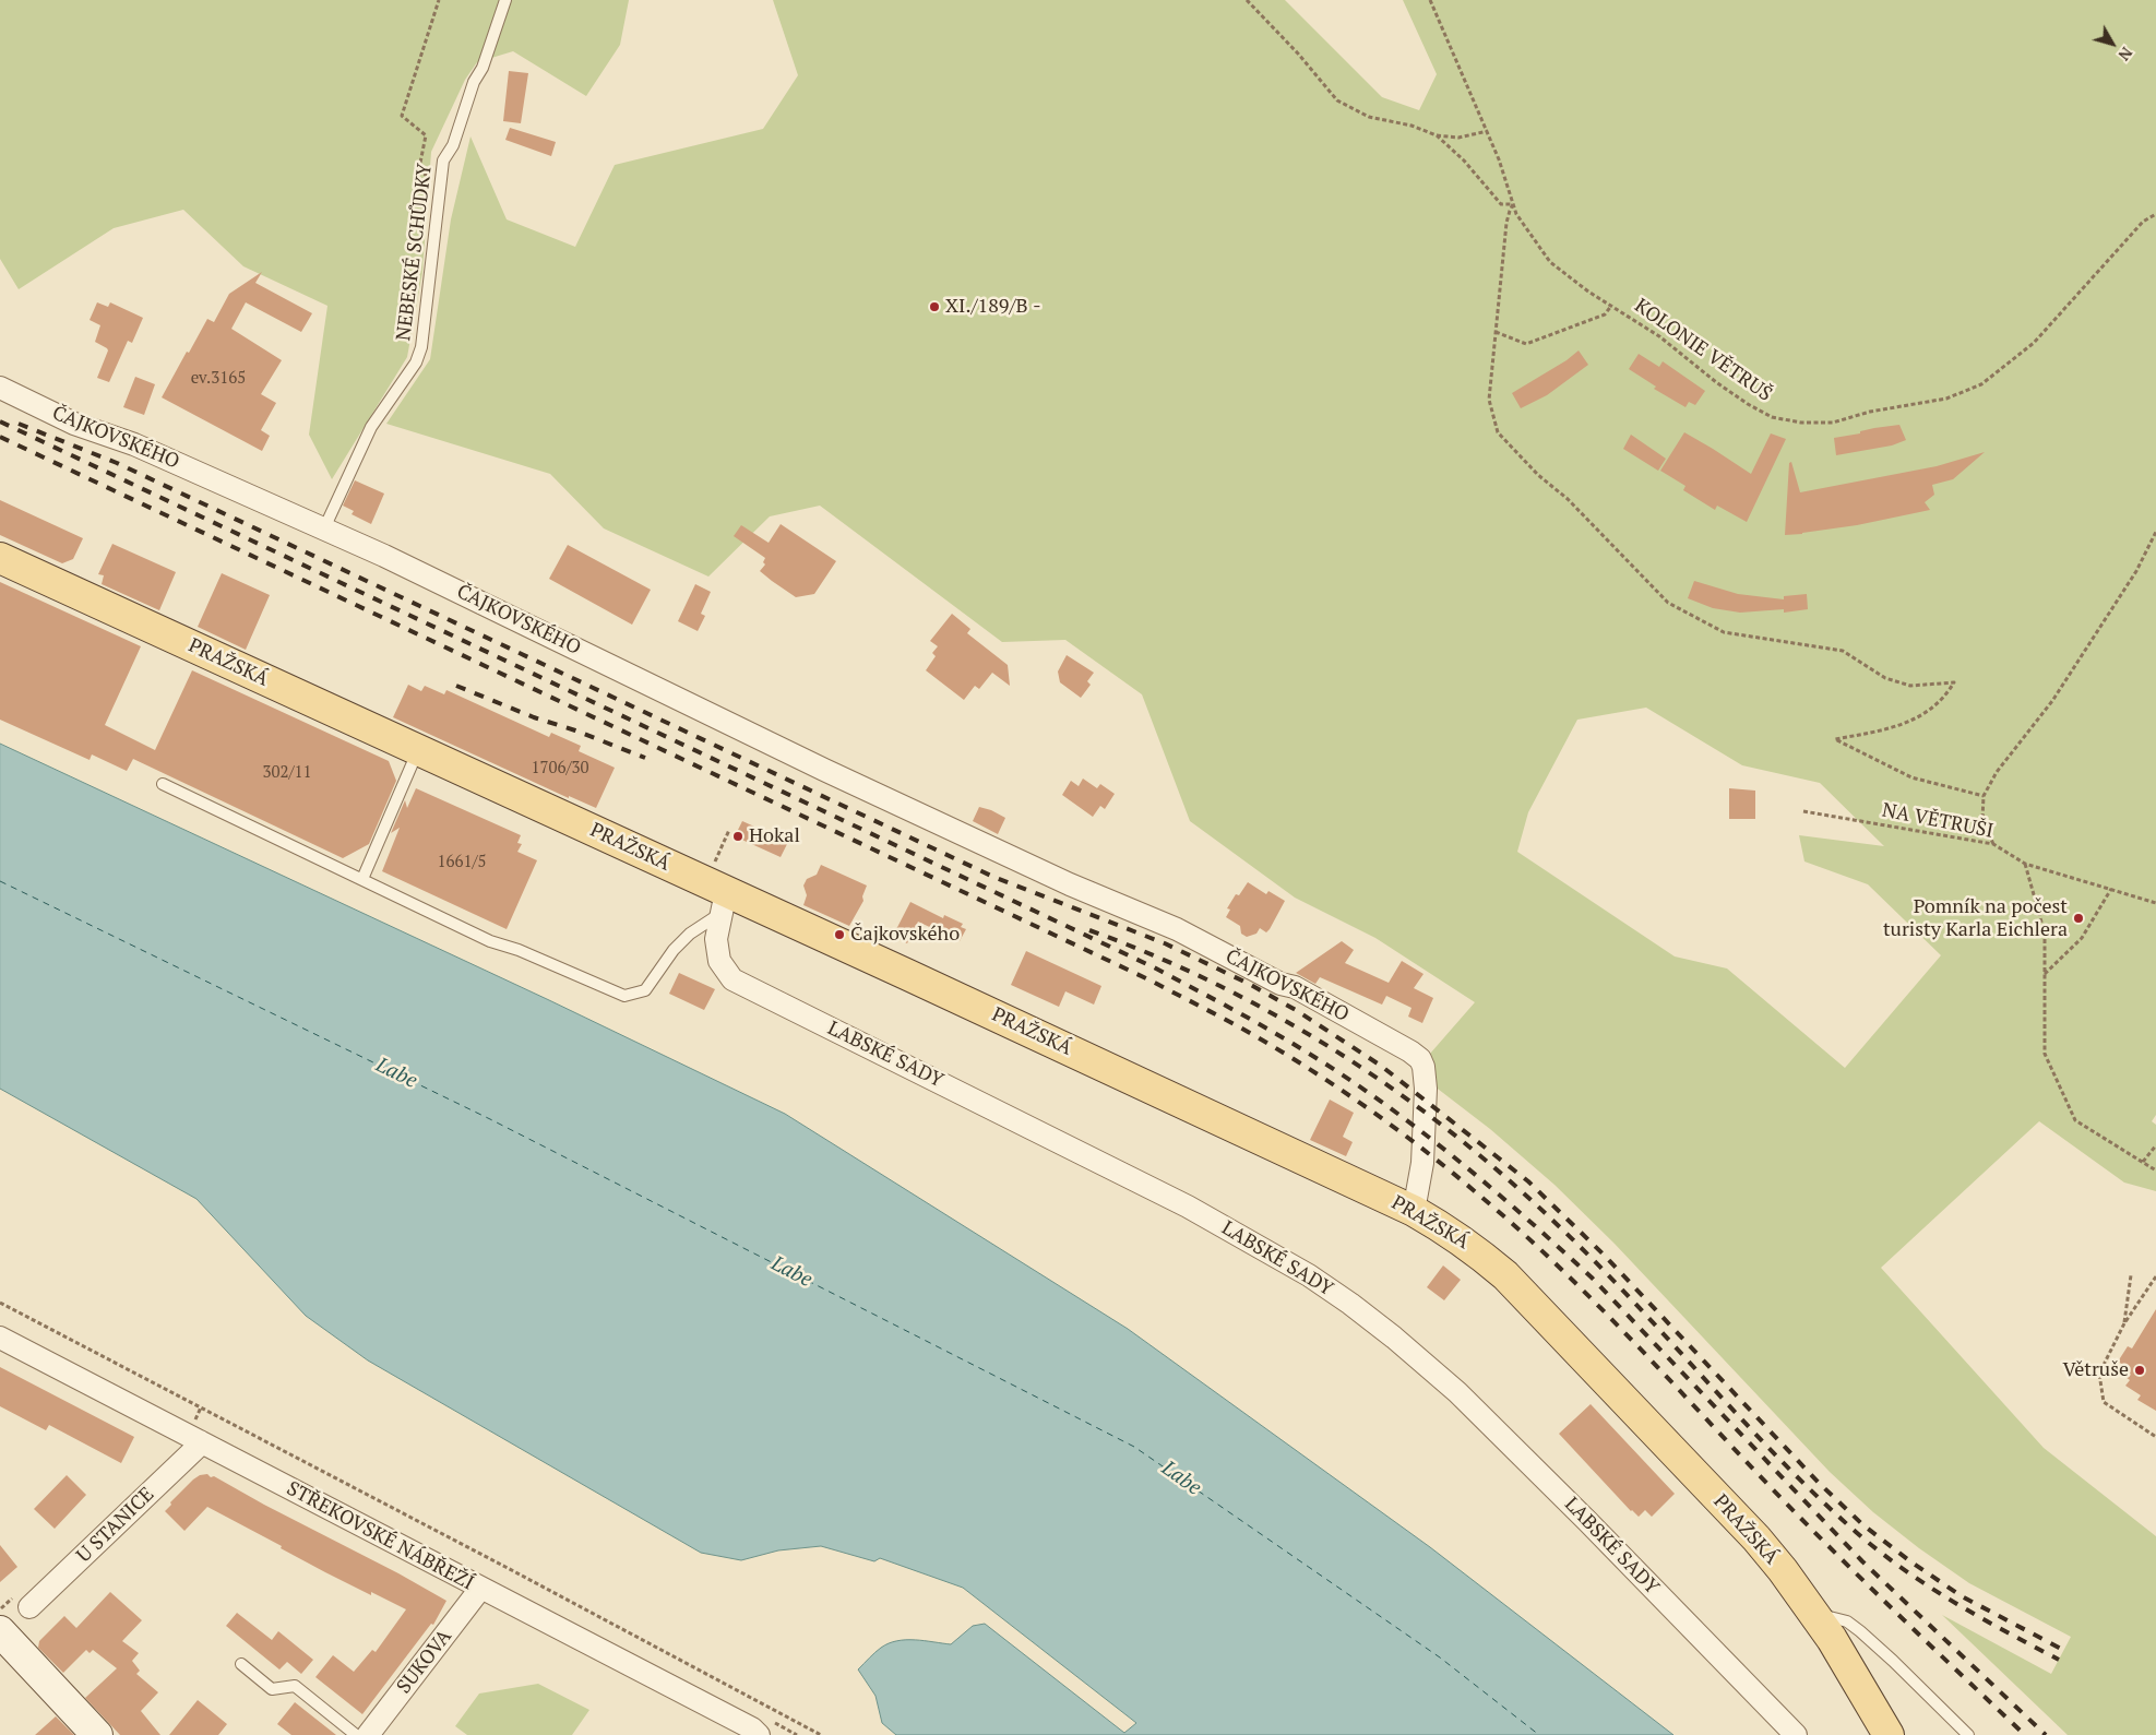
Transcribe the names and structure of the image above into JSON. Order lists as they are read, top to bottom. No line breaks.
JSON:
{"streets":{"main road":["PRAŽSKÁ"],"street":["ČAJKOVSKÉHO","LABSKÉ SADY","U STANICE","STŘEKOVSKÉ NÁBŘEŽÍ","SUKOVA"],"lane":["NEBESKÉ SCHŮDKY"],"path":["KOLONIE VĚTRUŠ","NA VĚTRUŠI"]},"crossings":[["NEBESKÉ SCHŮDKY","ČAJKOVSKÉHO"],["ČAJKOVSKÉHO","PRAŽSKÁ"],["PRAŽSKÁ","LABSKÉ SADY"],["U STANICE","STŘEKOVSKÉ NÁBŘEŽÍ"],["STŘEKOVSKÉ NÁBŘEŽÍ","SUKOVA"]],"water":["Labe"],"places":["XI./189/B -","Hokal","Pomník na počest turisty Karla Eichlera","Čajkovského","Větruše"],"house_numbers":["ev.3165","1706/30","302/11","1661/5"],"north":"bottom right"}
